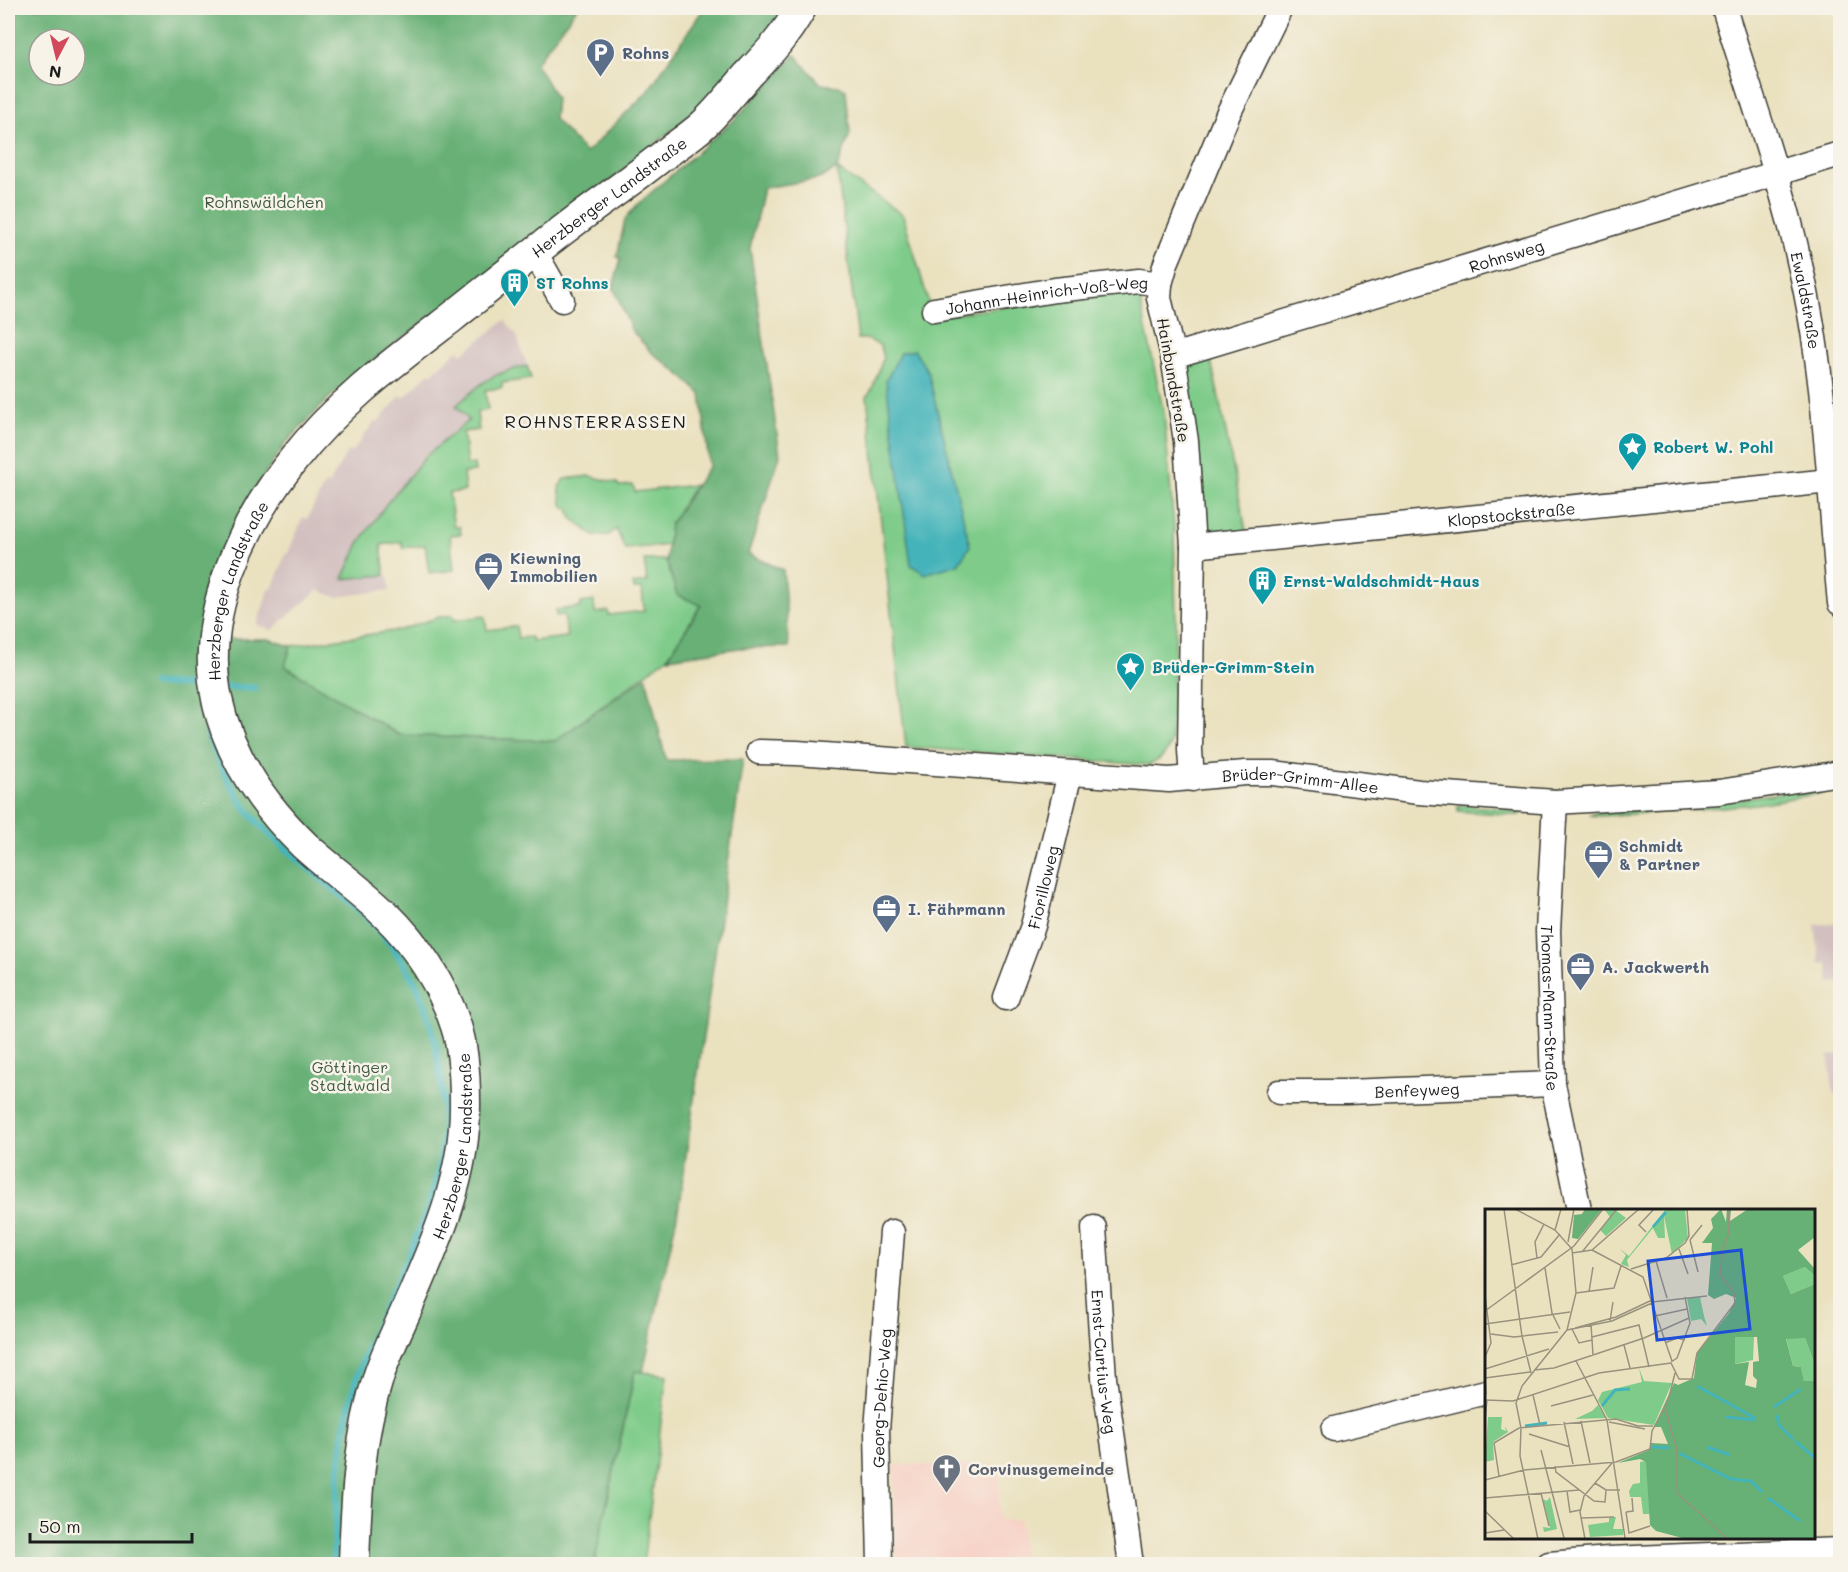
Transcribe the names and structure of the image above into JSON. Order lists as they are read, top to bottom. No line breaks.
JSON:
{"streets":{"street":["Herzberger Landstraße","Rohnsweg","Johann-Heinrich-Voß-Weg","Ewaldstraße","Hainbundstraße","Klopstockstraße","Brüder-Grimm-Allee","Fiorilloweg","Thomas-Mann-Straße","Benfeyweg","Ernst-Curtius-Weg","Georg-Dehio-Weg"]},"crossings":[["Rohnsweg","Ewaldstraße"],["Rohnsweg","Hainbundstraße"],["Johann-Heinrich-Voß-Weg","Hainbundstraße"],["Ewaldstraße","Klopstockstraße"],["Hainbundstraße","Klopstockstraße"],["Hainbundstraße","Brüder-Grimm-Allee"],["Brüder-Grimm-Allee","Fiorilloweg"],["Brüder-Grimm-Allee","Thomas-Mann-Straße"],["Thomas-Mann-Straße","Benfeyweg"]],"districts":["ROHNSTERRASSEN"],"parks":["Rohnswäldchen","Göttinger Stadtwald"],"places":{"parking":["Rohns"],"building":["ST Rohns","Ernst-Waldschmidt-Haus"],"place":["Robert W. Pohl","Brüder-Grimm-Stein"],"office":["Kiewning Immobilien","Schmidt & Partner","I. Fährmann","A. Jackwerth"],"church":["Corvinusgemeinde"]},"scale_bar":"50 m","north":"bottom"}
